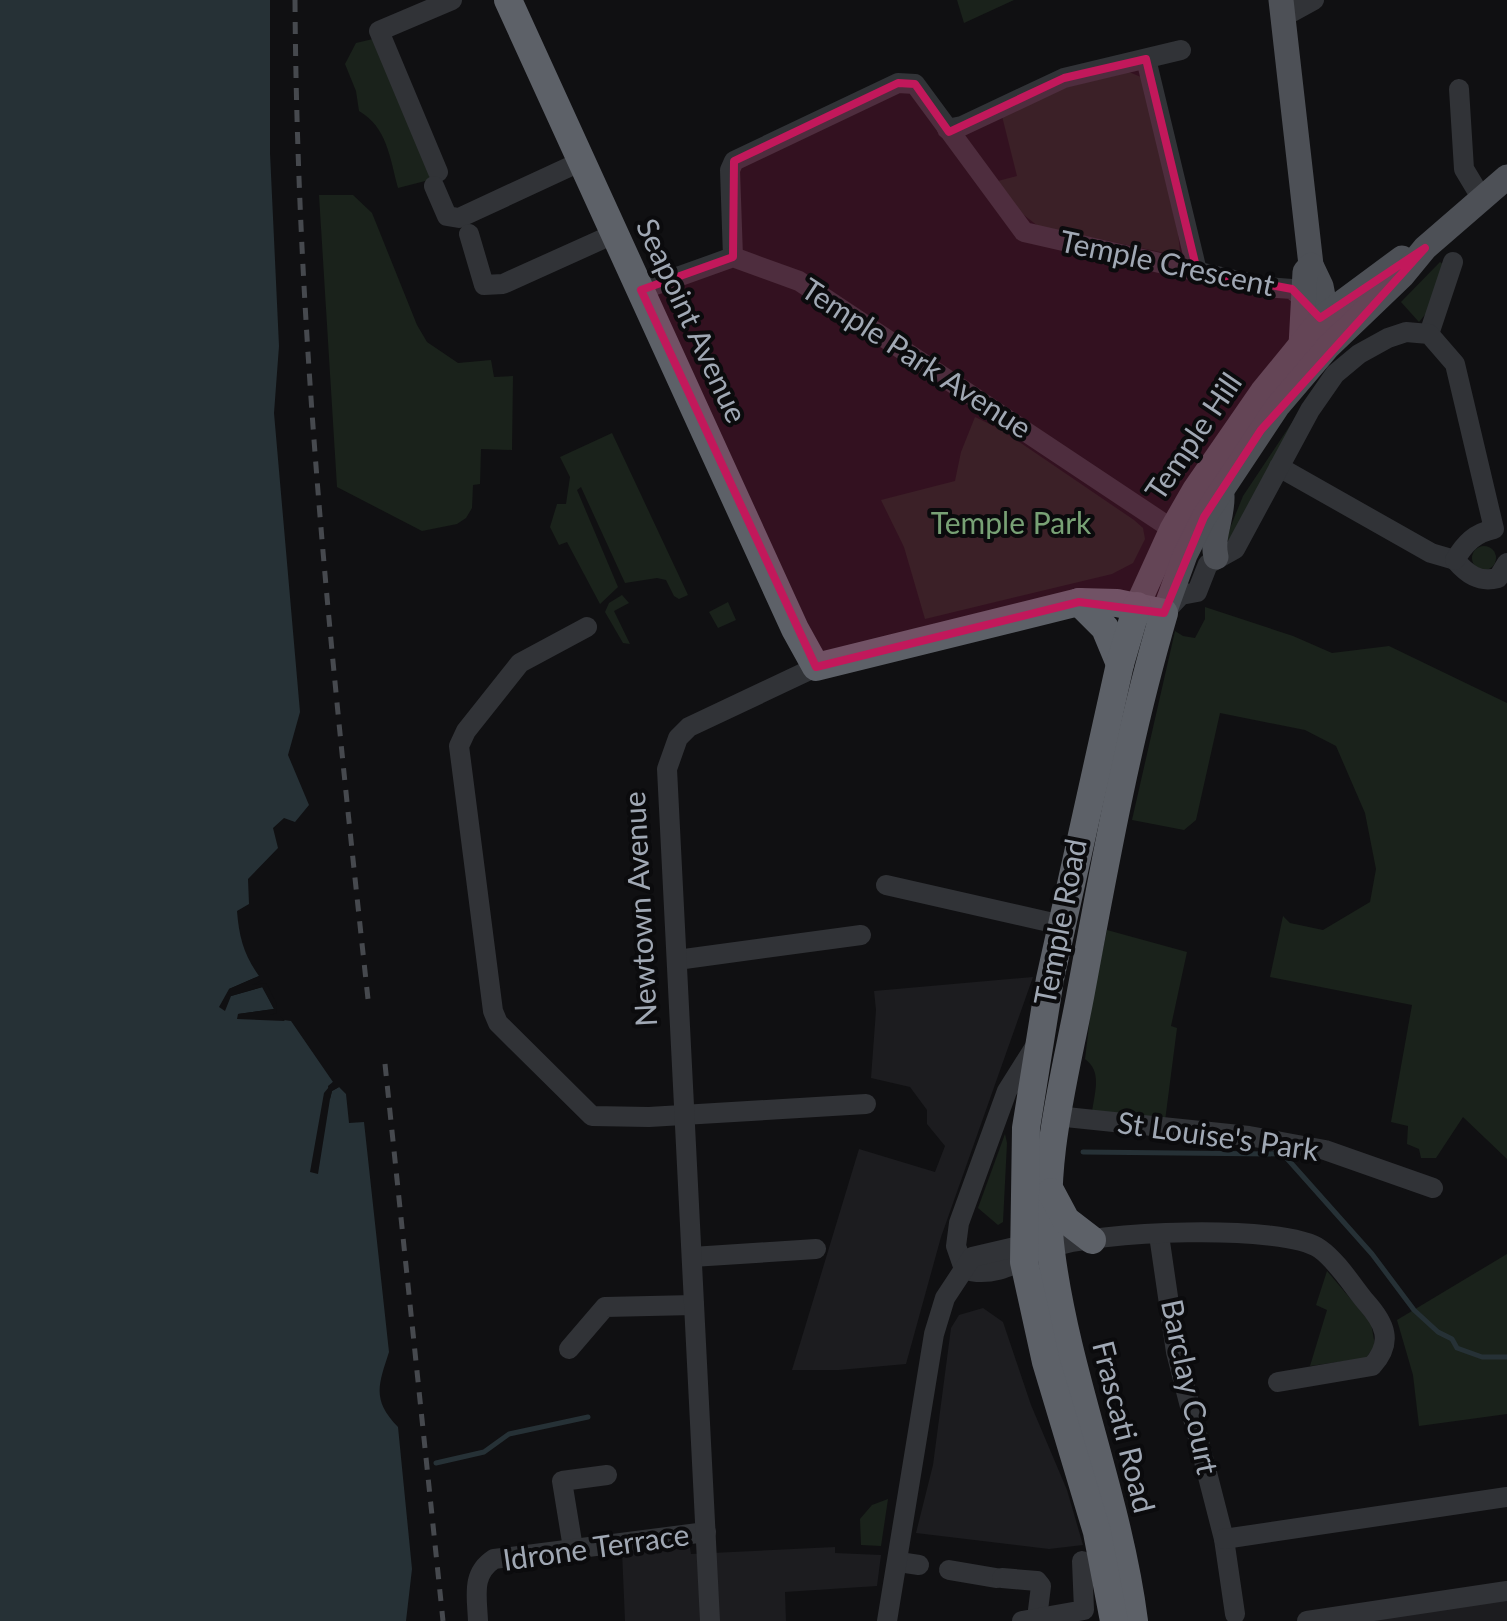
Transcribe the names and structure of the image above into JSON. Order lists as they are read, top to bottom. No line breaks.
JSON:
{"streets":{"highway":["Seapoint Avenue","Newtown Avenue","Temple Road","Frascati Road"],"main road":["Temple Hill"],"street":["Temple Crescent","Temple Park Avenue","St Louise's Park","Barclay Court","Idrone Terrace"]},"crossings":[["Temple Crescent","Temple Park Avenue"],["Temple Crescent","Temple Hill"],["Seapoint Avenue","Newtown Avenue"],["Temple Park Avenue","Temple Hill"],["Temple Hill","Newtown Avenue"],["Temple Hill","Temple Road"],["Newtown Avenue","Temple Road"],["Newtown Avenue","Idrone Terrace"],["Temple Road","St Louise's Park"],["Temple Road","Frascati Road"]],"parks":["Temple Park"]}
